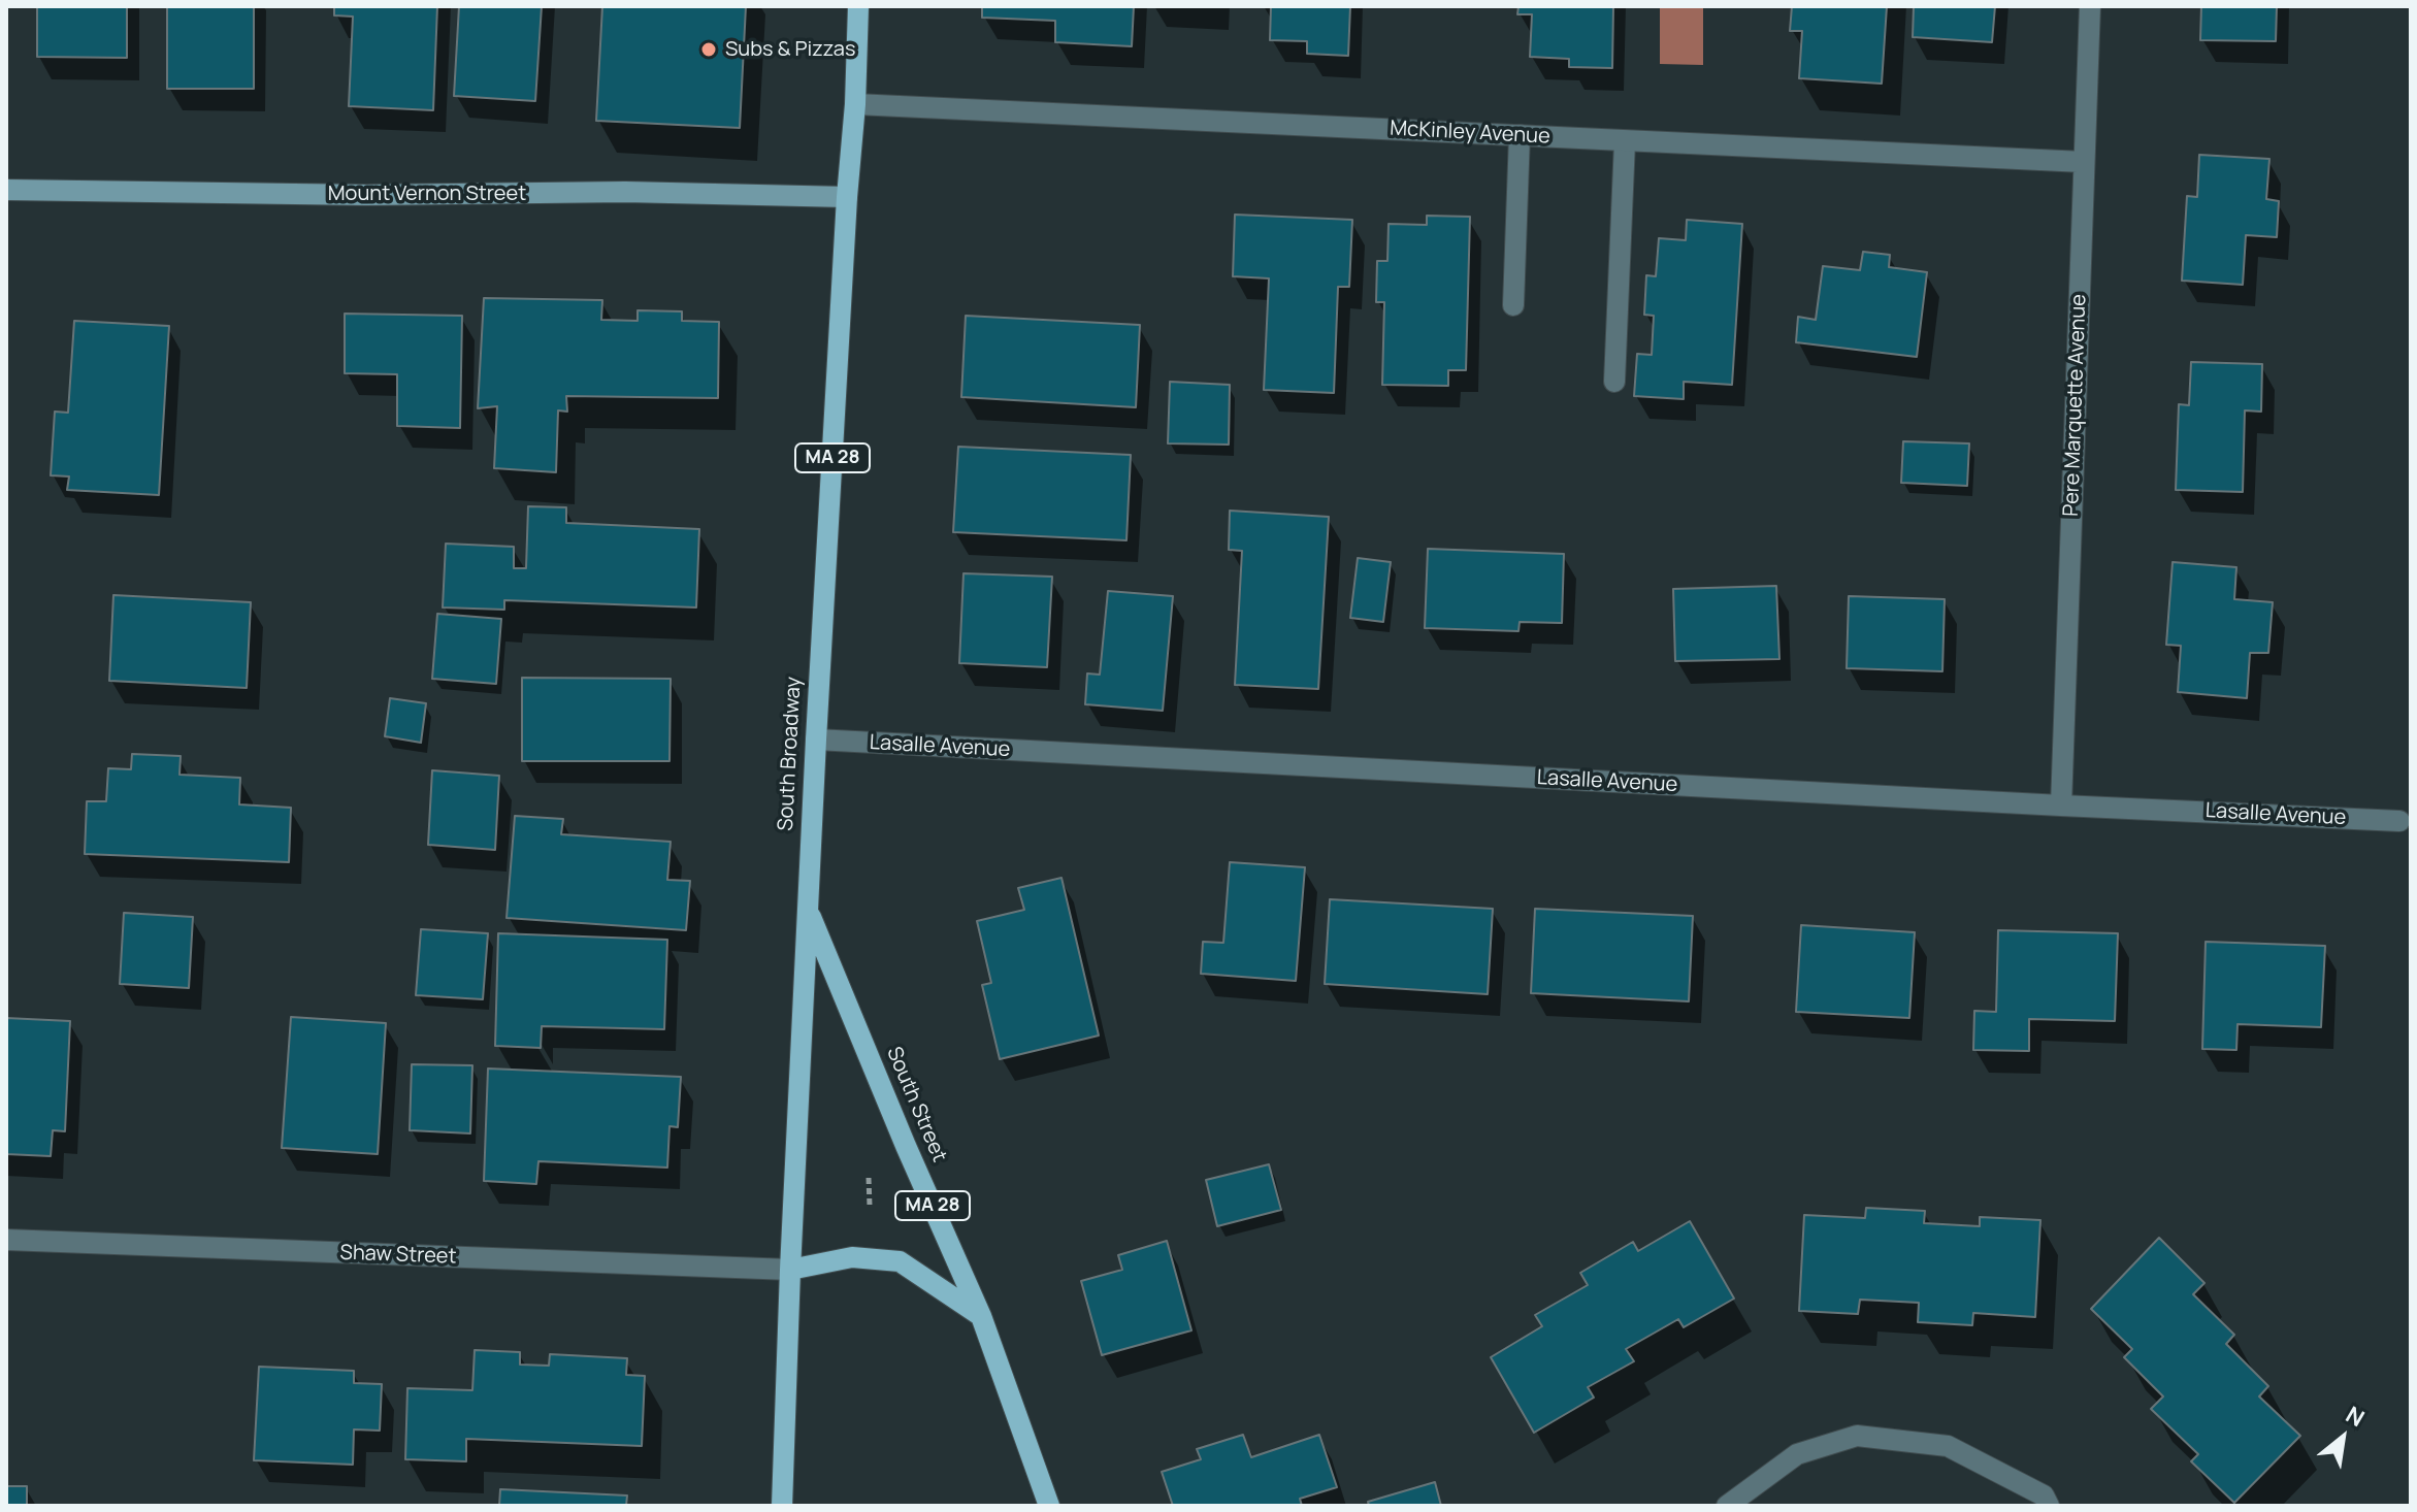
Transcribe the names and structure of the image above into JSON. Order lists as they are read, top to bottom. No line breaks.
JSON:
{"streets":{"main road":["Mount Vernon Street","MA 28","South Broadway","South Street"],"street":["McKinley Avenue","Pere Marquette Avenue","Lasalle Avenue","Shaw Street"]},"crossings":[["McKinley Avenue","Pere Marquette Avenue"],["McKinley Avenue","South Broadway"],["Mount Vernon Street","South Broadway"],["Pere Marquette Avenue","Lasalle Avenue"],["Lasalle Avenue","South Broadway"],["South Broadway","South Street"],["South Broadway","Shaw Street"]],"places":["Subs & Pizzas"],"north":"top right"}
